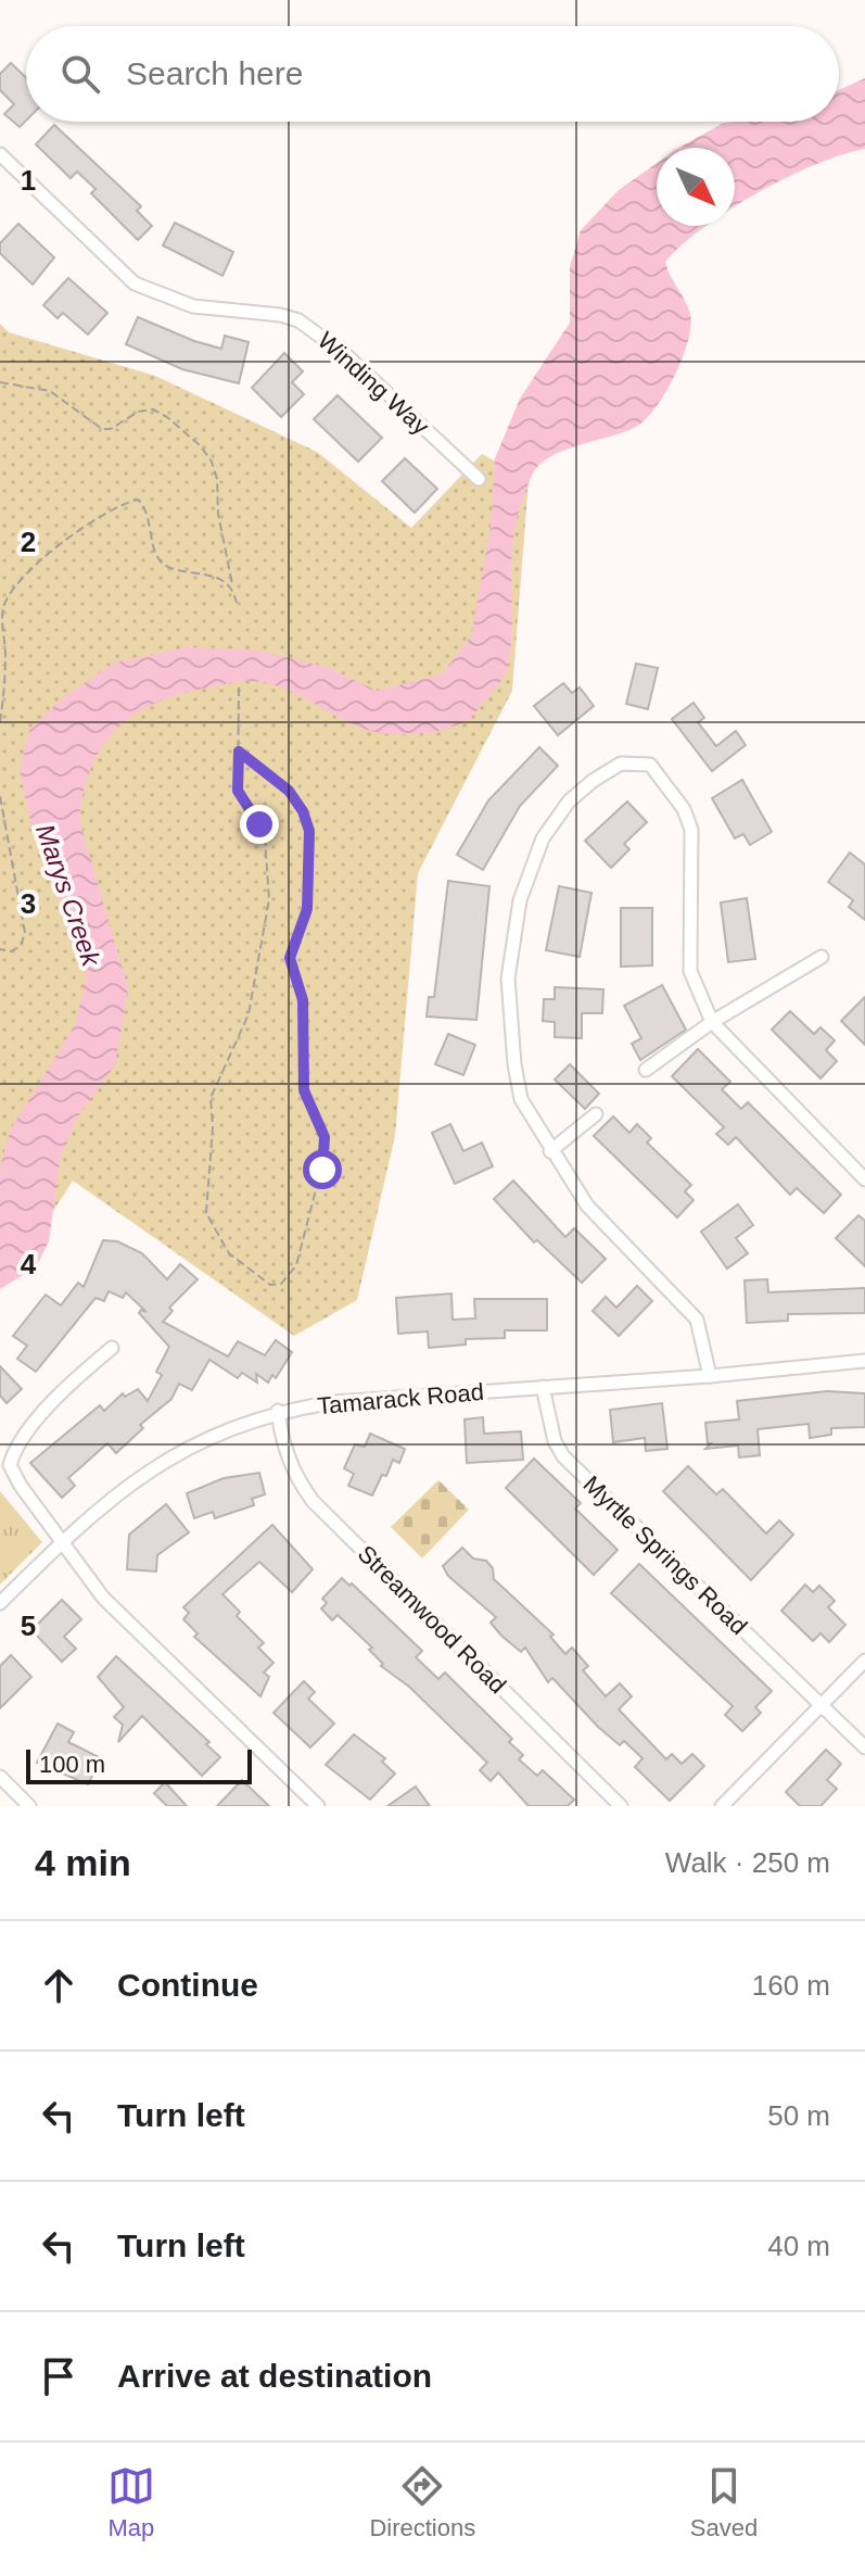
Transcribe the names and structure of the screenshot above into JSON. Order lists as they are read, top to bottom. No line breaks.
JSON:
{"streets":{"street":["Winding Way","Tamarack Road","Myrtle Springs Road","Streamwood Road"]},"crossings":[["Tamarack Road","Myrtle Springs Road"],["Tamarack Road","Streamwood Road"]],"water":["Marys Creek"],"scale_bar":"100 m","north":"bottom right","page":{"search":"Search here","scale":"100 m","heading":["4 min","Walk · 250 m"],"list":[["Continue","160 m"],["Turn left","50 m"],["Turn left","40 m"],"Arrive at destination"],"nav":["Map","Directions","Saved"]},"grid":{"rows":["1","2","3","4","5"]}}
